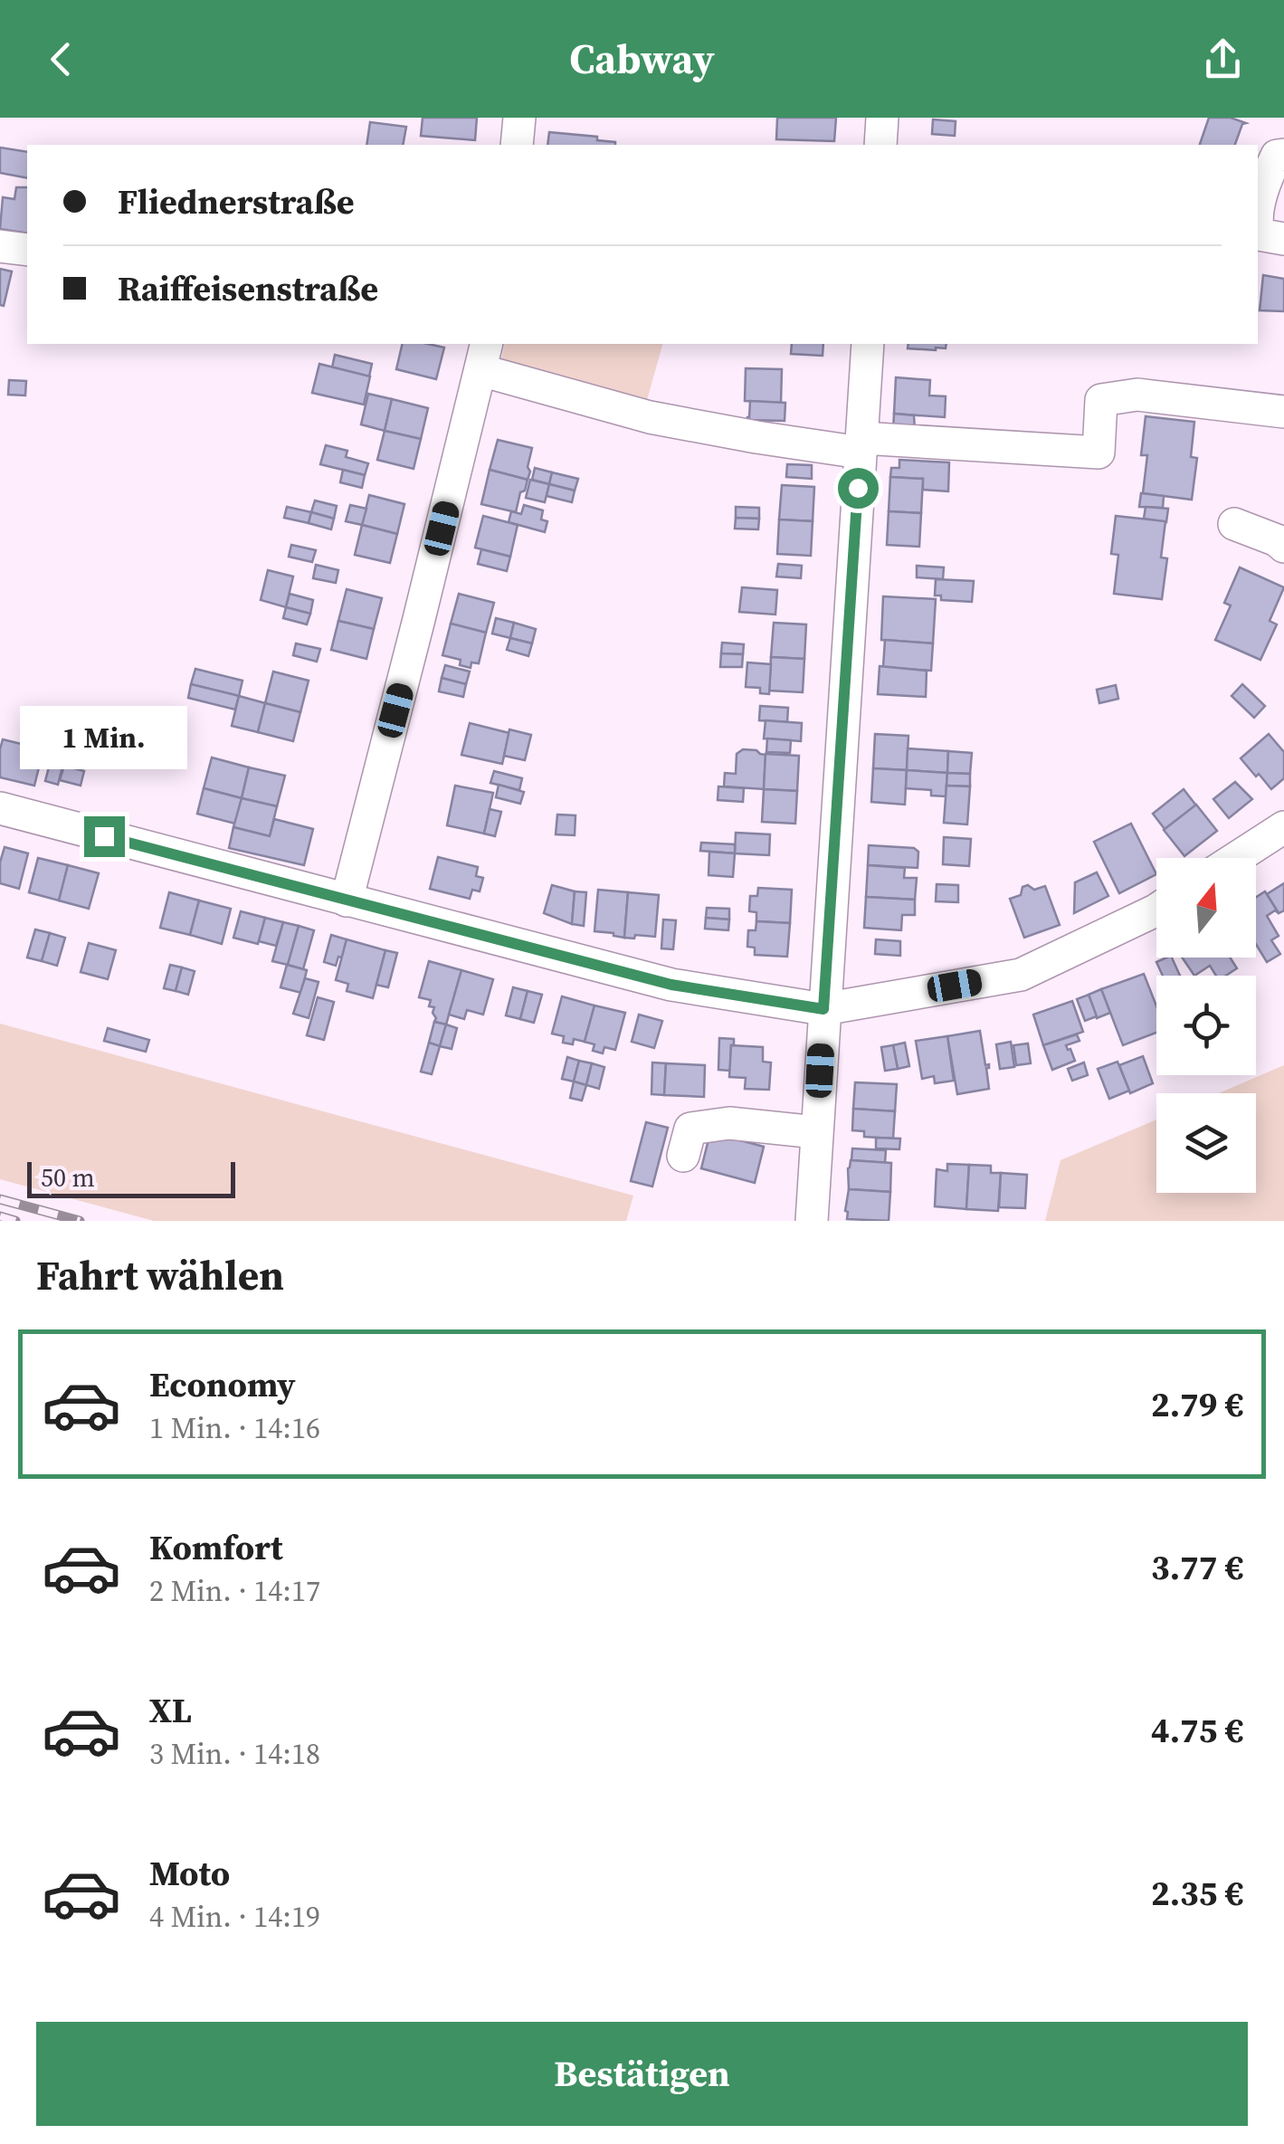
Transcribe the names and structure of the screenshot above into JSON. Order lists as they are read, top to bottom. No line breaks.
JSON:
{"scale_bar":"50 m","north":"top","page":{"header":"Cabway","banner":["Fliednerstraße","Raiffeisenstraße"],"bubble":"1 Min.","scale":"50 m","heading":"Fahrt wählen","list":[{"name":"Economy","note":"1 Min. · 14:16","value":"2.79 €"},{"name":"Komfort","note":"2 Min. · 14:17","value":"3.77 €"},{"name":"XL","note":"3 Min. · 14:18","value":"4.75 €"},{"name":"Moto","note":"4 Min. · 14:19","value":"2.35 €"}],"buttons":"Bestätigen"}}
